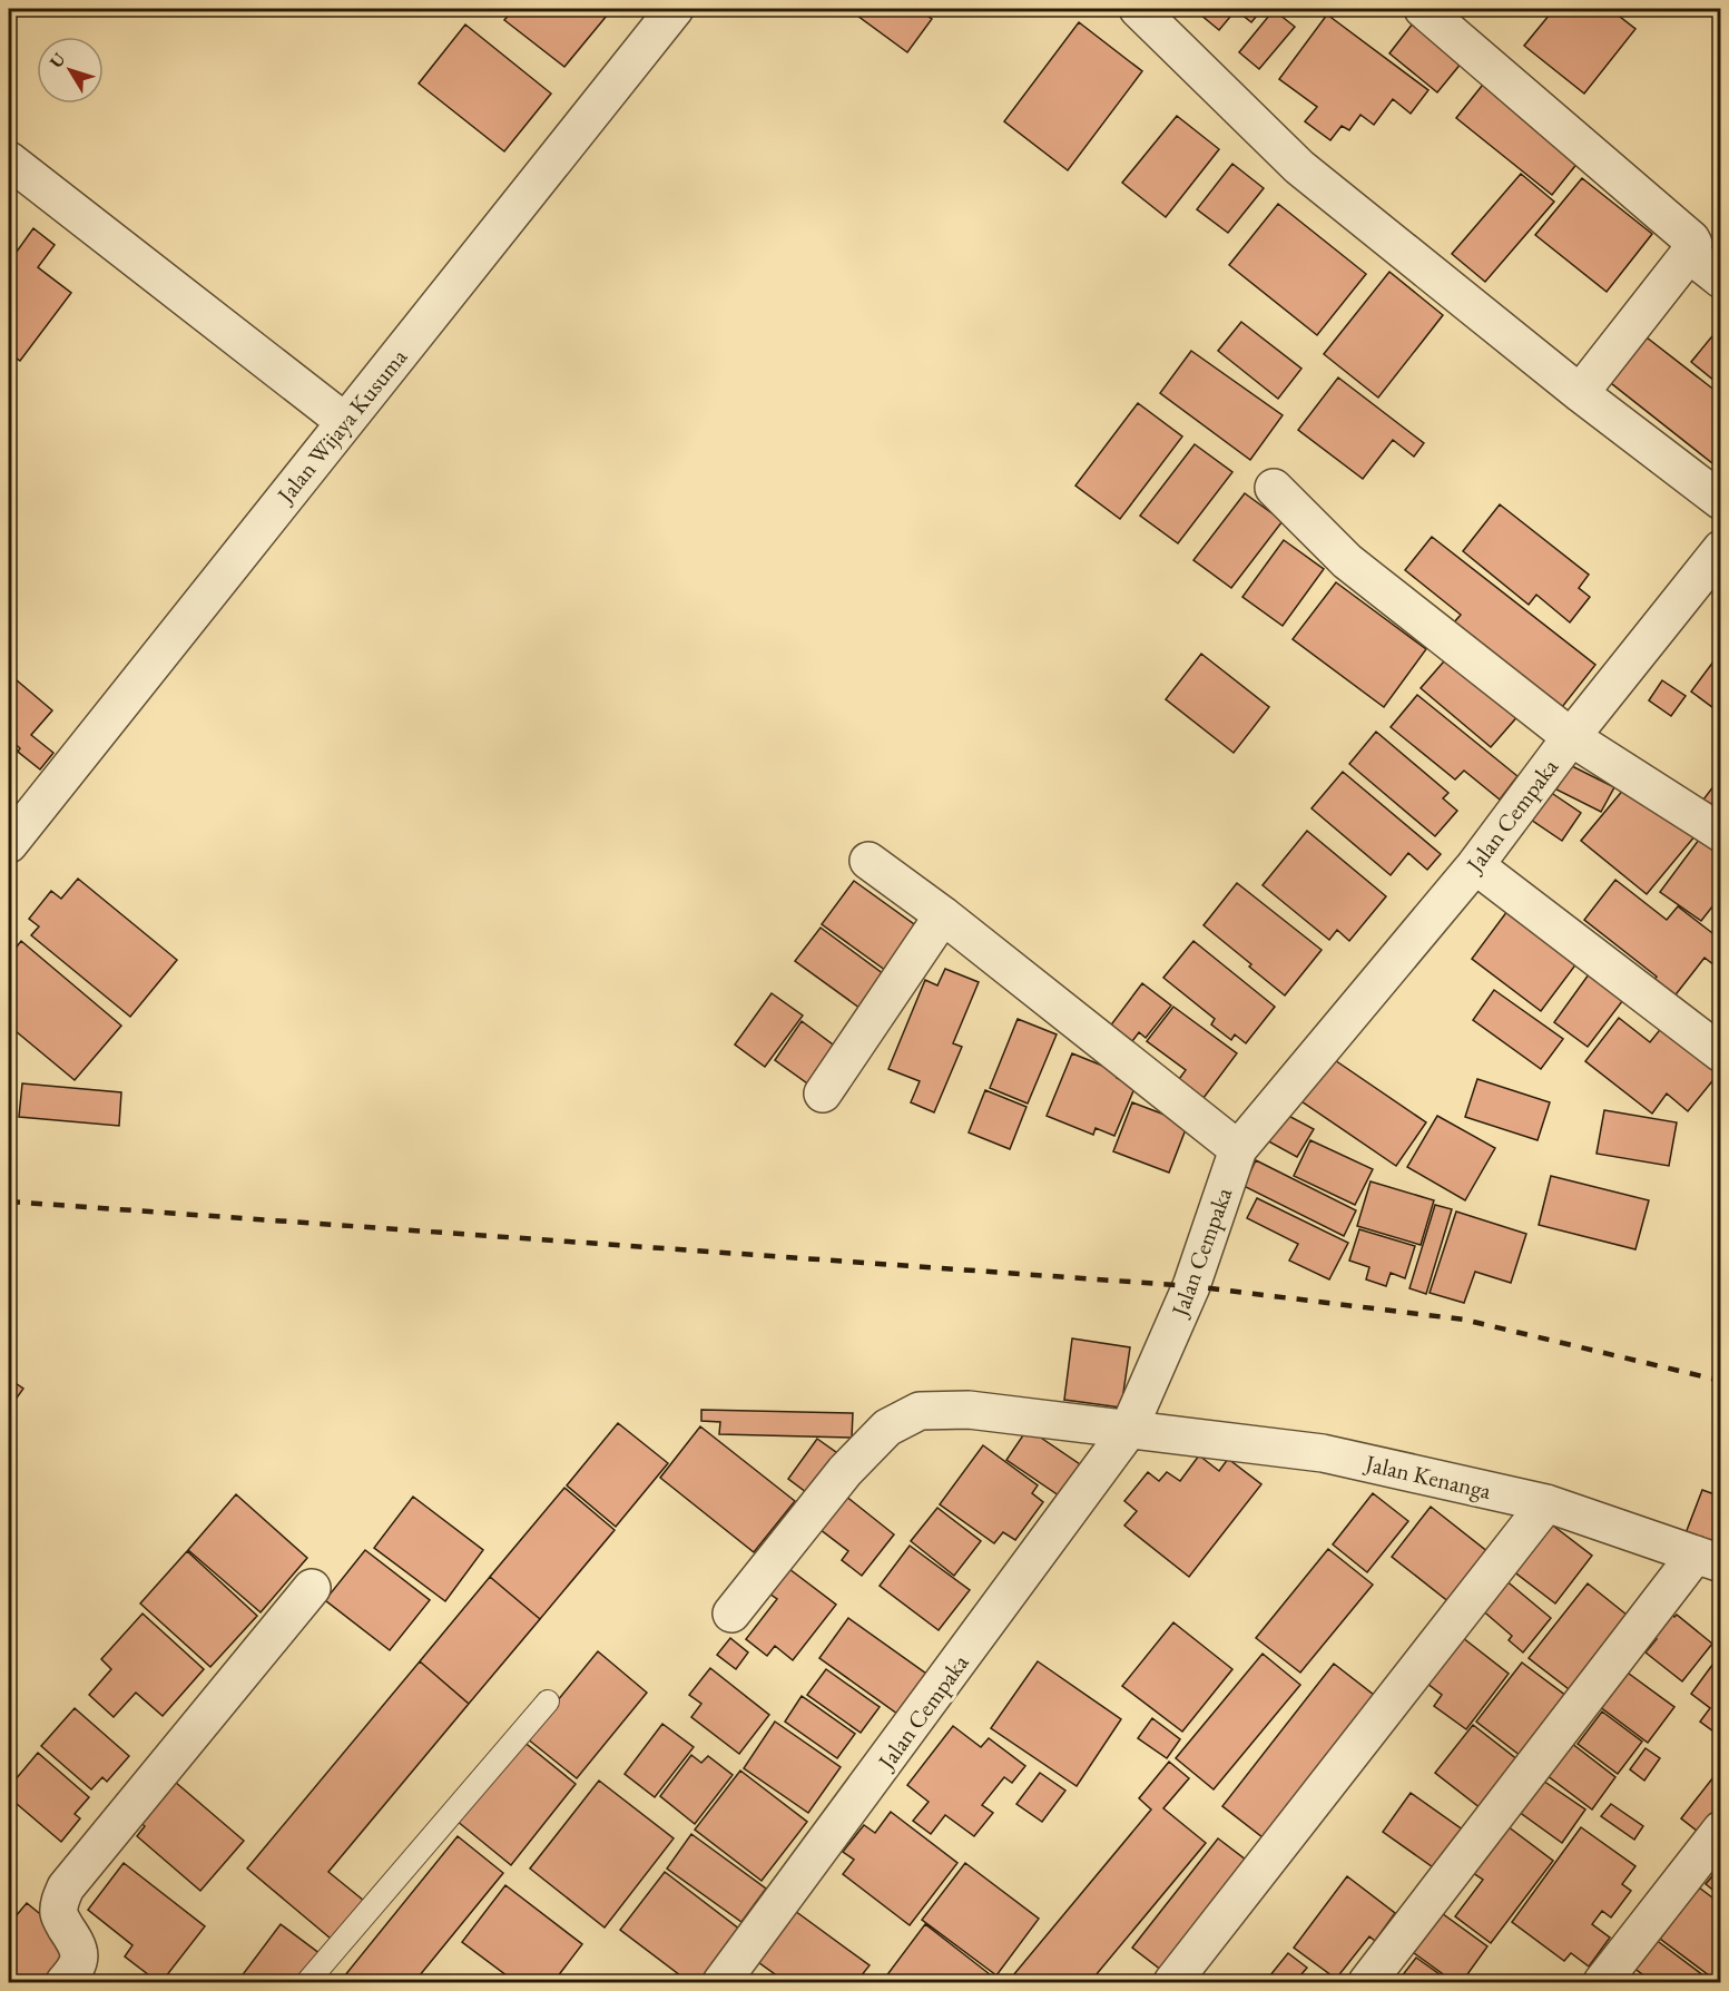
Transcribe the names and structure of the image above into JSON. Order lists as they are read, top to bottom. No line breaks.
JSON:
{"streets":{"street":["Jalan Wijaya Kusuma","Jalan Cempaka","Jalan Kenanga"]},"crossings":[["Jalan Cempaka","Jalan Kenanga"]],"north":"top left"}
